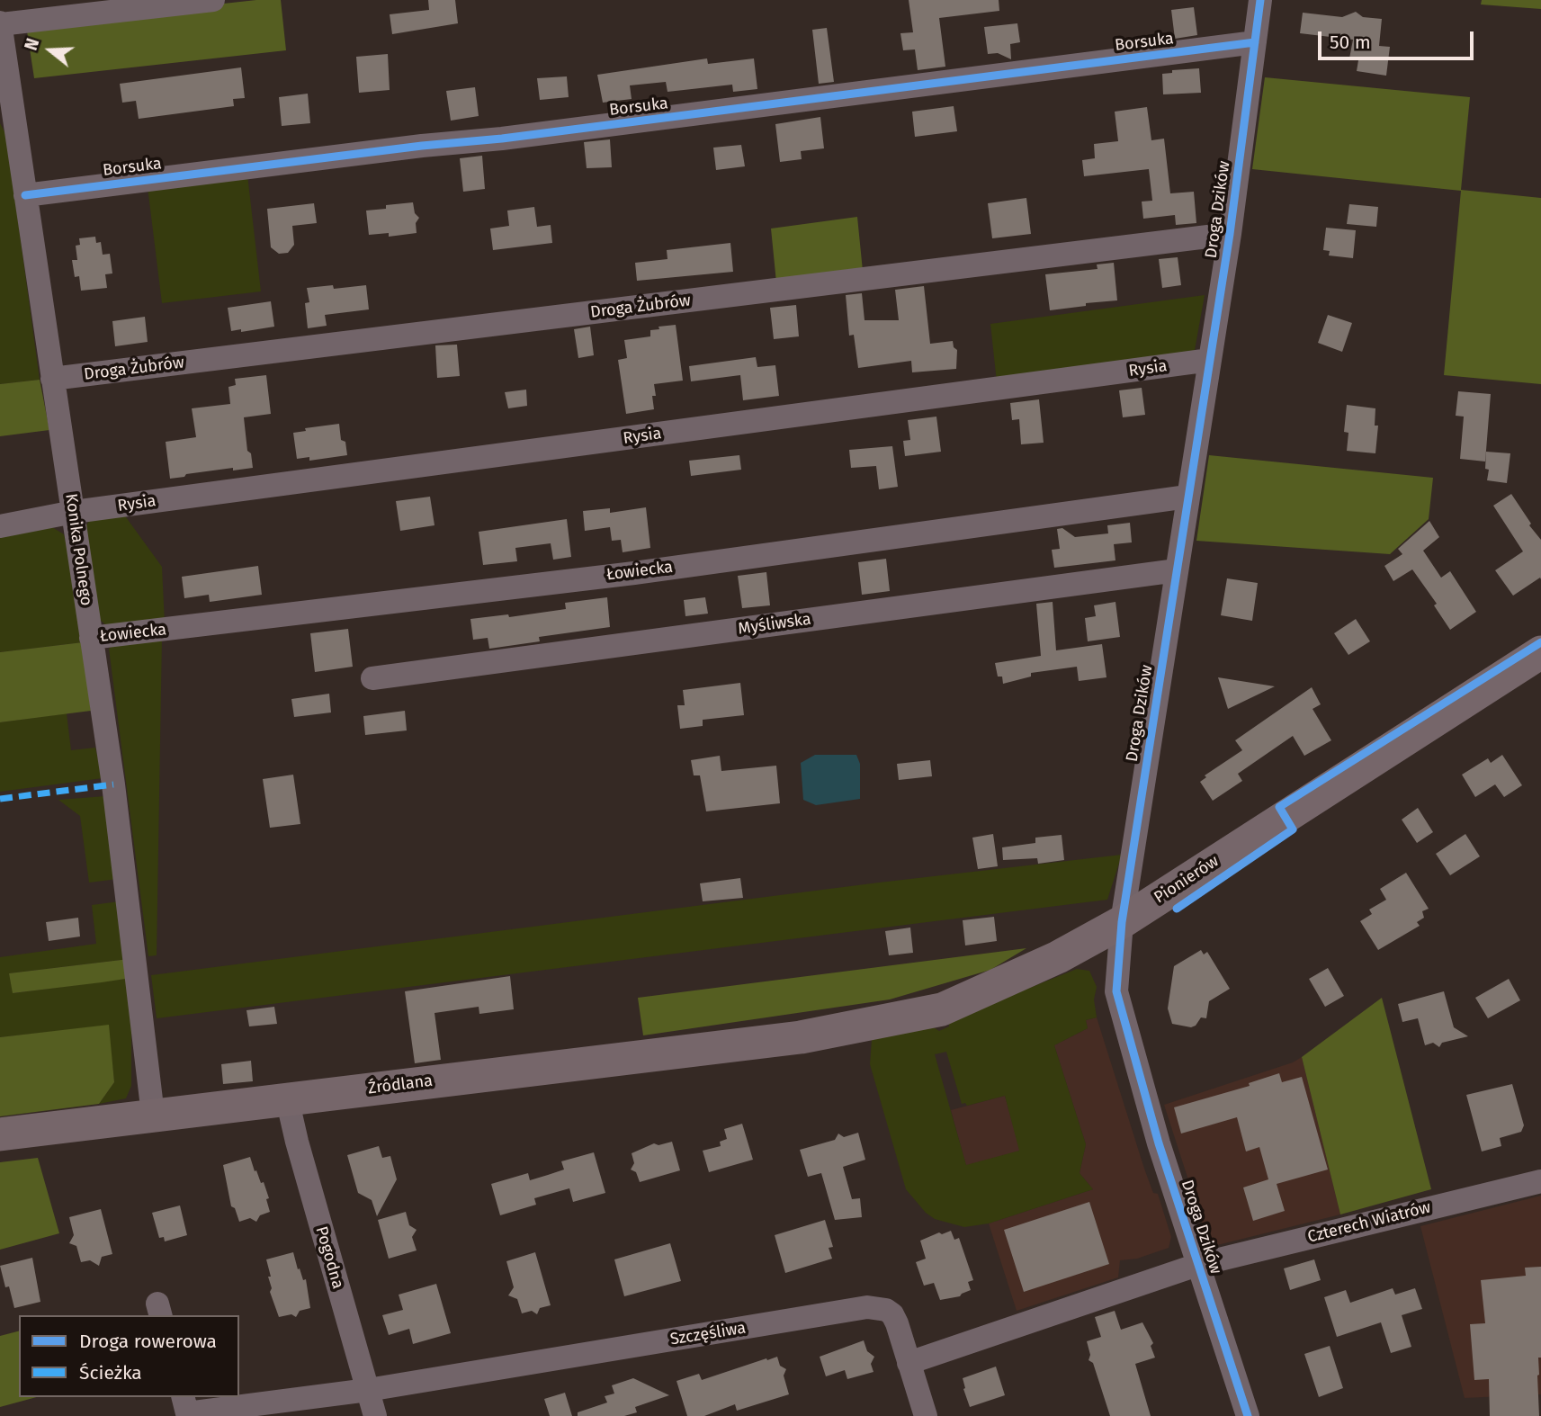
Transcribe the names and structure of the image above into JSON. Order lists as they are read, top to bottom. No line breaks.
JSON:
{"streets":{"main road":["Pionierów","Źródlana"],"street":["Borsuka","Droga Dzików","Droga Żubrów","Rysia","Konika Polnego","Łowiecka","Myśliwska","Czterech Wiatrów","Pogodna","Szczęśliwa"]},"crossings":[["Borsuka","Droga Dzików"],["Borsuka","Konika Polnego"],["Droga Dzików","Droga Żubrów"],["Droga Dzików","Rysia"],["Droga Dzików","Łowiecka"],["Droga Dzików","Myśliwska"],["Droga Dzików","Pionierów"],["Droga Dzików","Czterech Wiatrów"],["Droga Żubrów","Konika Polnego"],["Rysia","Konika Polnego"],["Konika Polnego","Łowiecka"],["Konika Polnego","Źródlana"],["Pionierów","Źródlana"],["Źródlana","Pogodna"],["Pogodna","Szczęśliwa"]],"legend":["Droga rowerowa","Ścieżka"],"scale_bar":"50 m","north":"left"}
